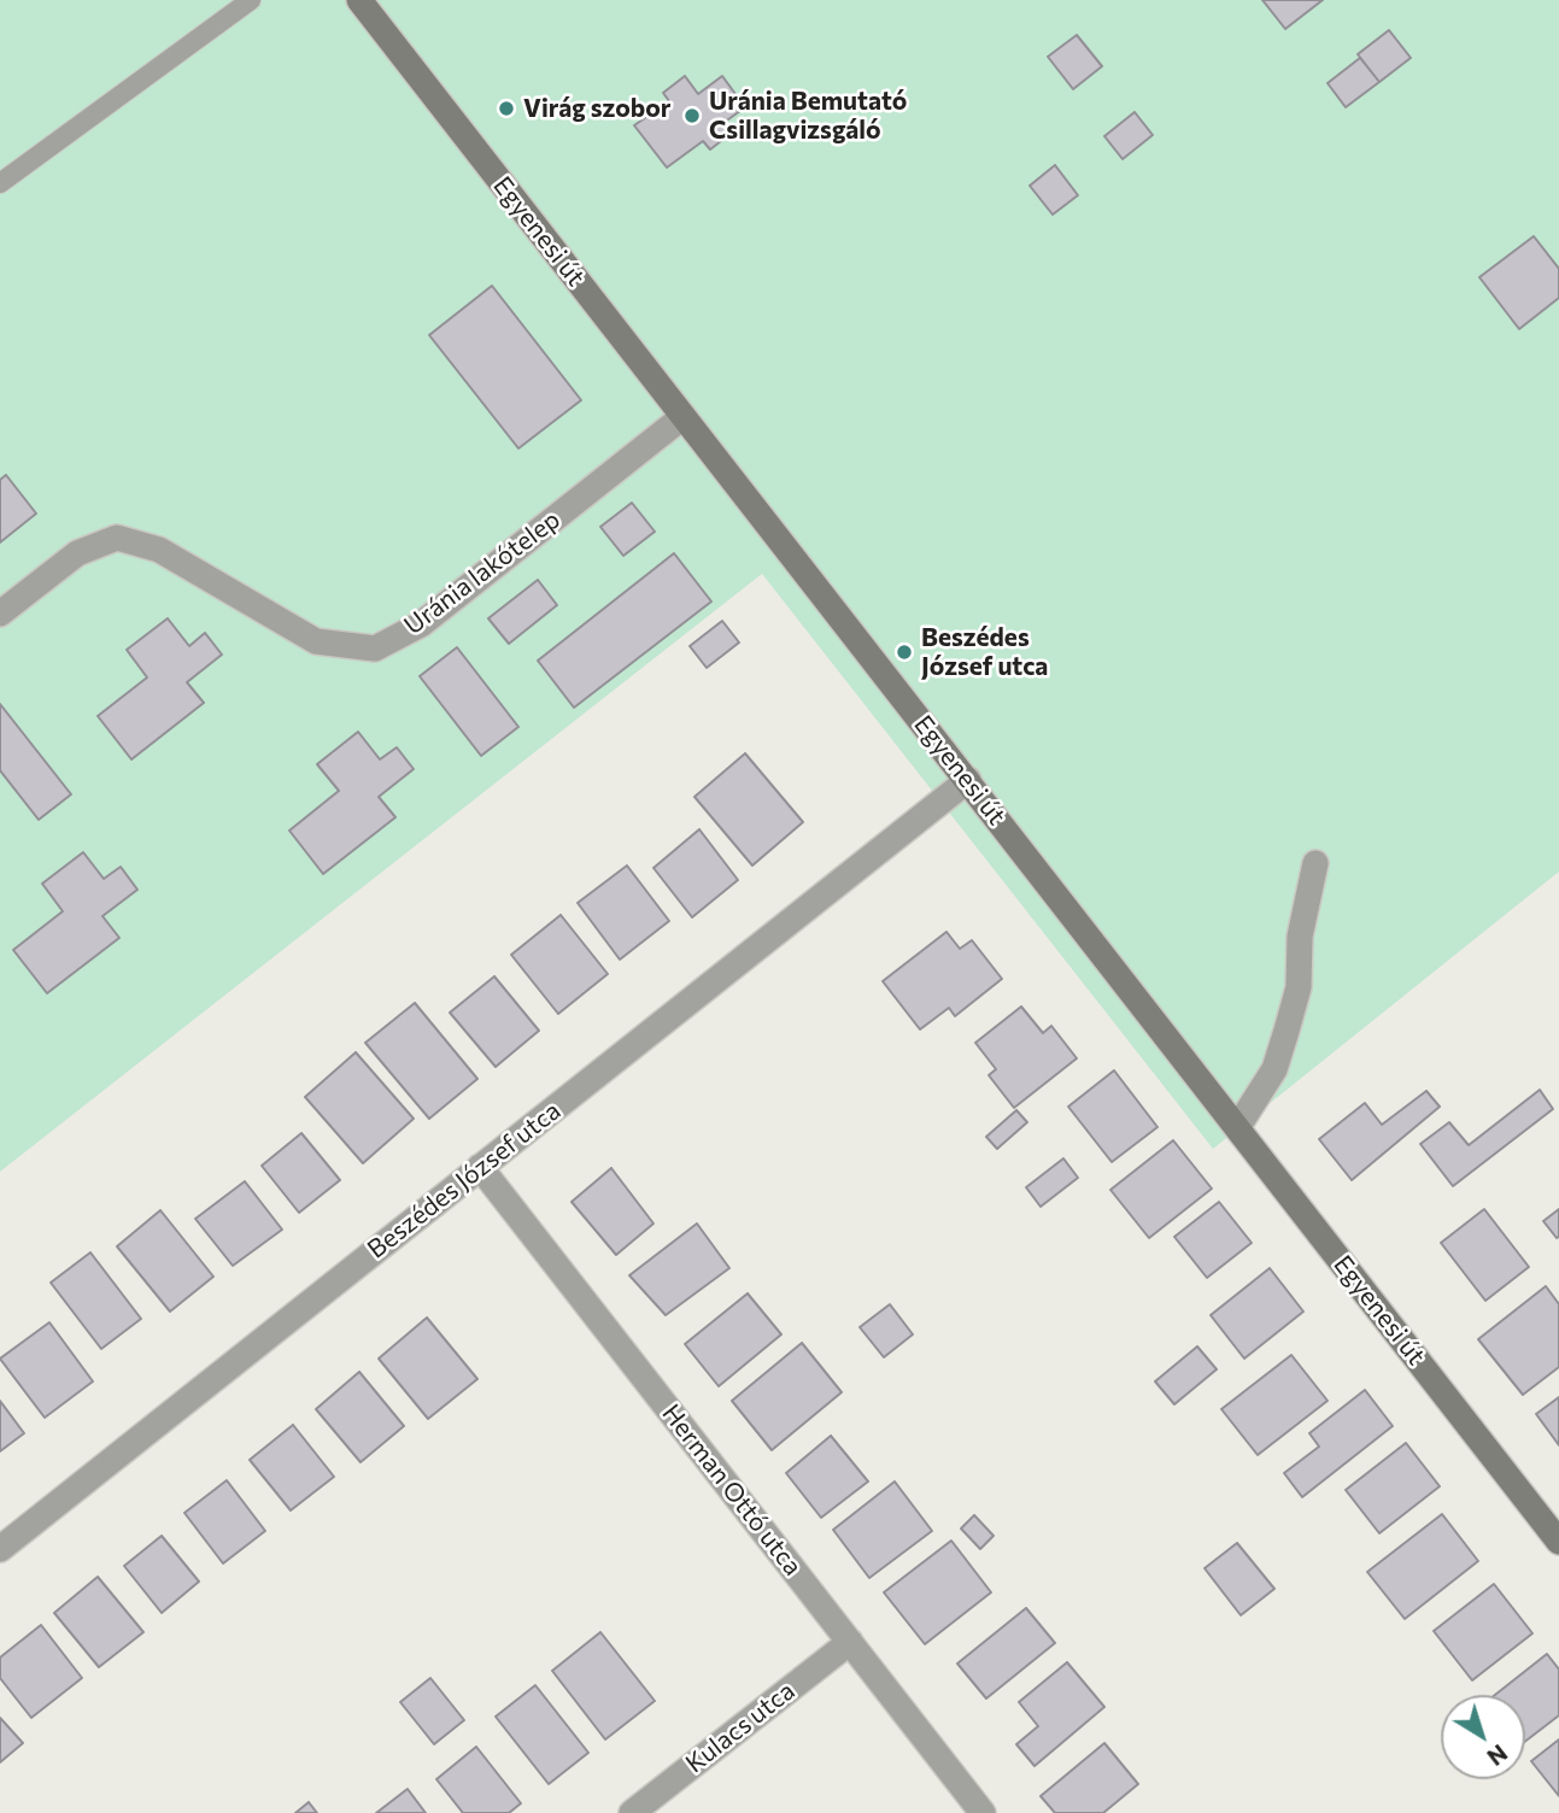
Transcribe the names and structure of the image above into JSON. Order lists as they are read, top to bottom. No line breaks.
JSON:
{"streets":{"street":["Egyenesi út","Uránia lakótelep","Beszédes József utca","Herman Ottó utca","Kulacs utca"]},"crossings":[["Egyenesi út","Uránia lakótelep"],["Egyenesi út","Beszédes József utca"],["Beszédes József utca","Herman Ottó utca"],["Herman Ottó utca","Kulacs utca"]],"places":["Virág szobor","Uránia Bemutató Csillagvizsgáló","Beszédes József utca"],"north":"bottom right"}
